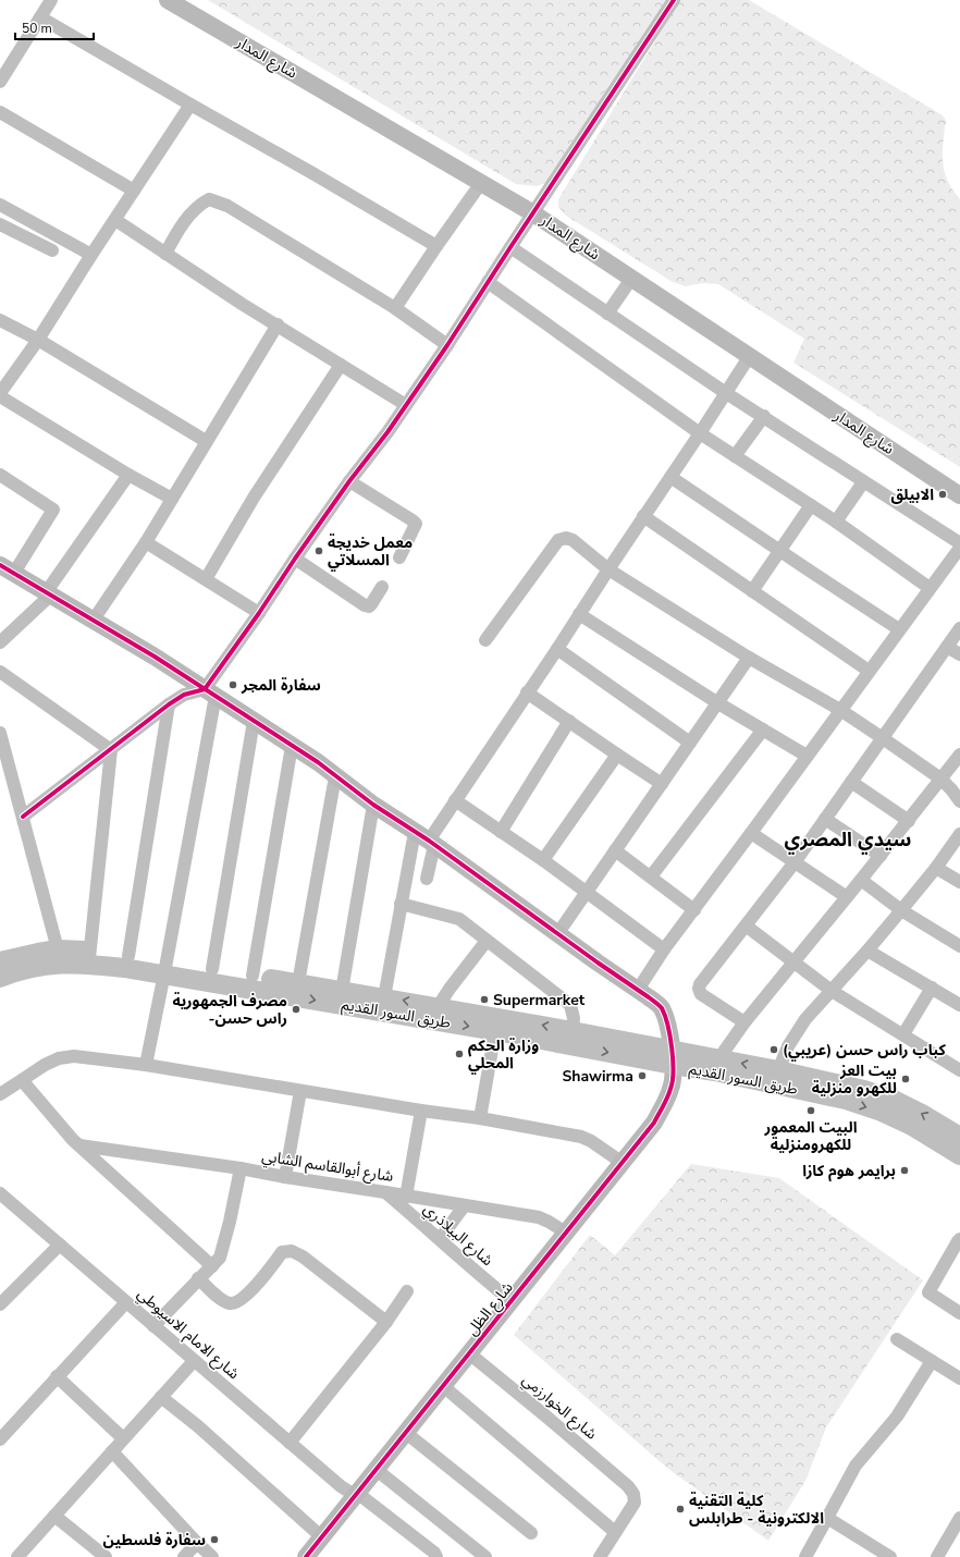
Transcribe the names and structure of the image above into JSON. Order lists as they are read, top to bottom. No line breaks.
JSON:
{"streets":{"main road":["طريق السور القديم"],"street":["شارع المدار","شارع أبوالقاسم الشابي","شارع البيلاذري","شارع الظل","شارع الامام الاسيوطي","شارع الخوارزمي"]},"crossings":[["طريق السور القديم","شارع الظل"],["شارع أبوالقاسم الشابي","شارع البيلاذري"],["شارع أبوالقاسم الشابي","شارع الظل"],["شارع البيلاذري","شارع الظل"],["شارع الظل","شارع الامام الاسيوطي"],["شارع الظل","شارع الخوارزمي"]],"districts":["سيدي المصري"],"places":["الابيلق","معمل خديجة المسلاتي","سفارة المجر","Supermarket","مصرف الجمهورية -راس حسن","كباب راس حسن (عريبي)","وزارة الحكم المحلي","Shawirma","بيت العز للكهرو منزلية","البيت المعمور للكهرومنزلية","برايمر هوم كازا","كلية التقنية الالكترونية - طرابلس","سفارة فلسطين"],"scale_bar":"50 m"}
